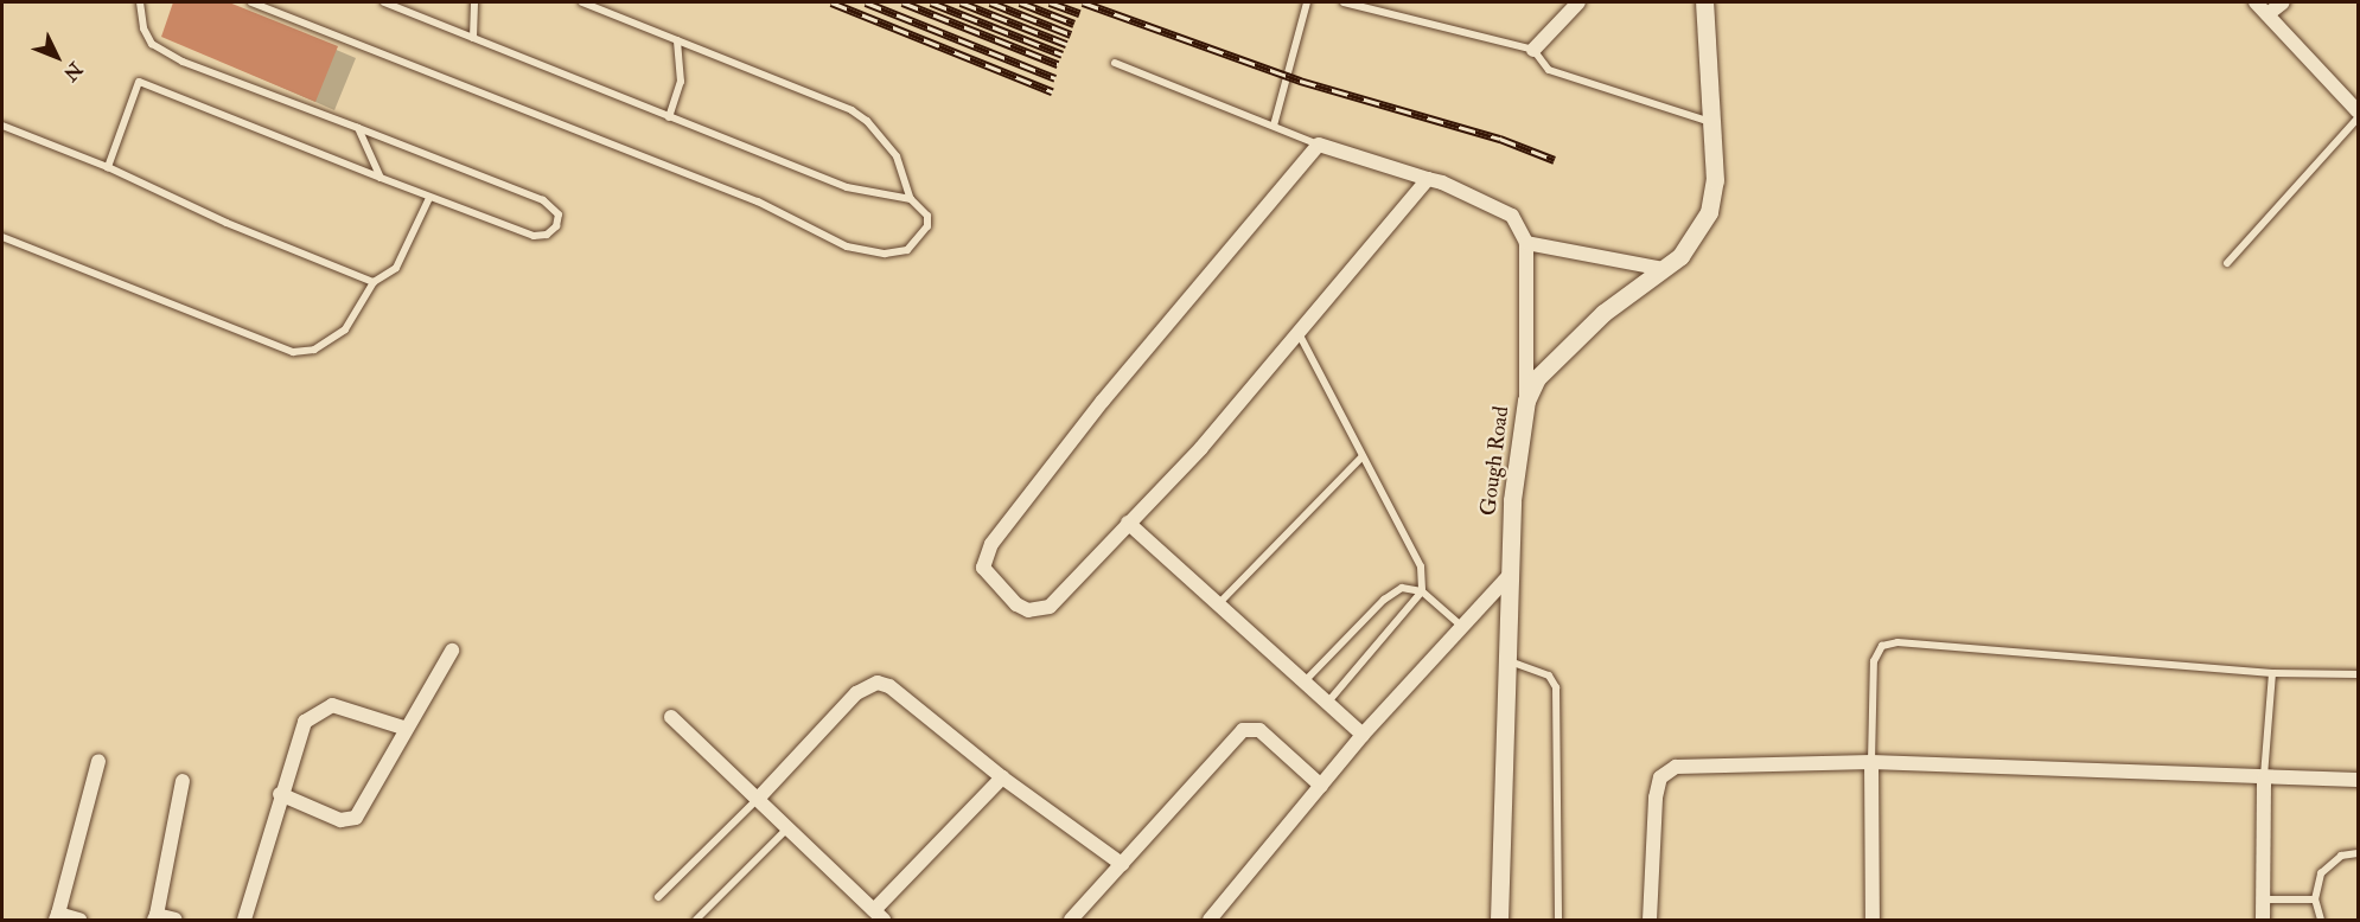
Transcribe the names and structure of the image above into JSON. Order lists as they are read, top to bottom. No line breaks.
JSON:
{"streets":{"street":["Gough Road"]},"north":"bottom right"}
